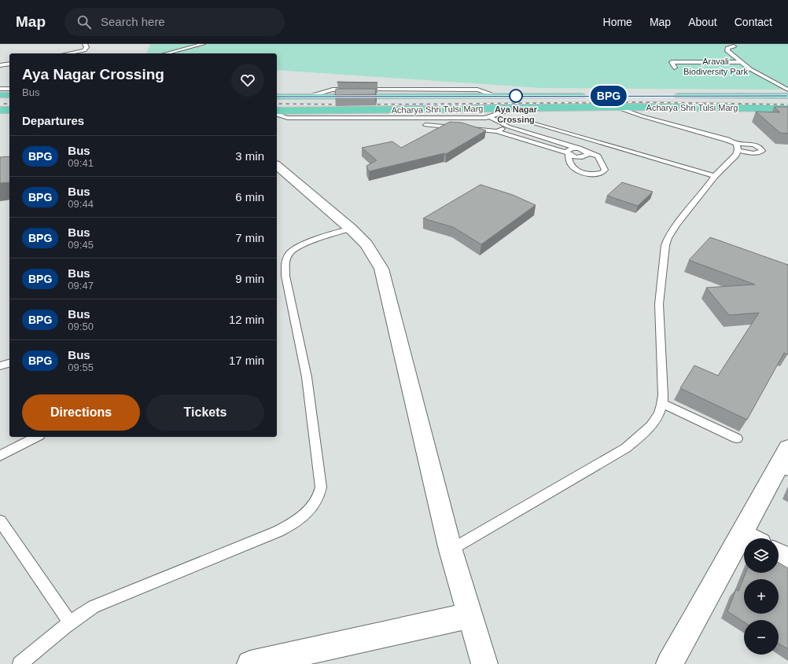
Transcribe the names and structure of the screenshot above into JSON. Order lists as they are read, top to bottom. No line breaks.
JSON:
{"streets":{"highway":["Acharya Shri Tulsi Marg"]},"parks":["Aravali Biodiversity Park"],"places":["Aya Nagar Crossing"],"lines":["bus line BPG"],"page":{"header":"Map","search":"Search here","nav":["Home","Map","About","Contact"],"on_map":"BPG","heading":[["Aya Nagar Crossing","Bus"],"Departures"],"list":[{"mark":"BPG","name":"Bus","note":"09:41","value":"3 min"},{"mark":"BPG","name":"Bus","note":"09:44","value":"6 min"},{"mark":"BPG","name":"Bus","note":"09:45","value":"7 min"},{"mark":"BPG","name":"Bus","note":"09:47","value":"9 min"},{"mark":"BPG","name":"Bus","note":"09:50","value":"12 min"},{"mark":"BPG","name":"Bus","note":"09:55","value":"17 min"}],"buttons":["Directions","Tickets"],"map_buttons":["+","−"]}}
